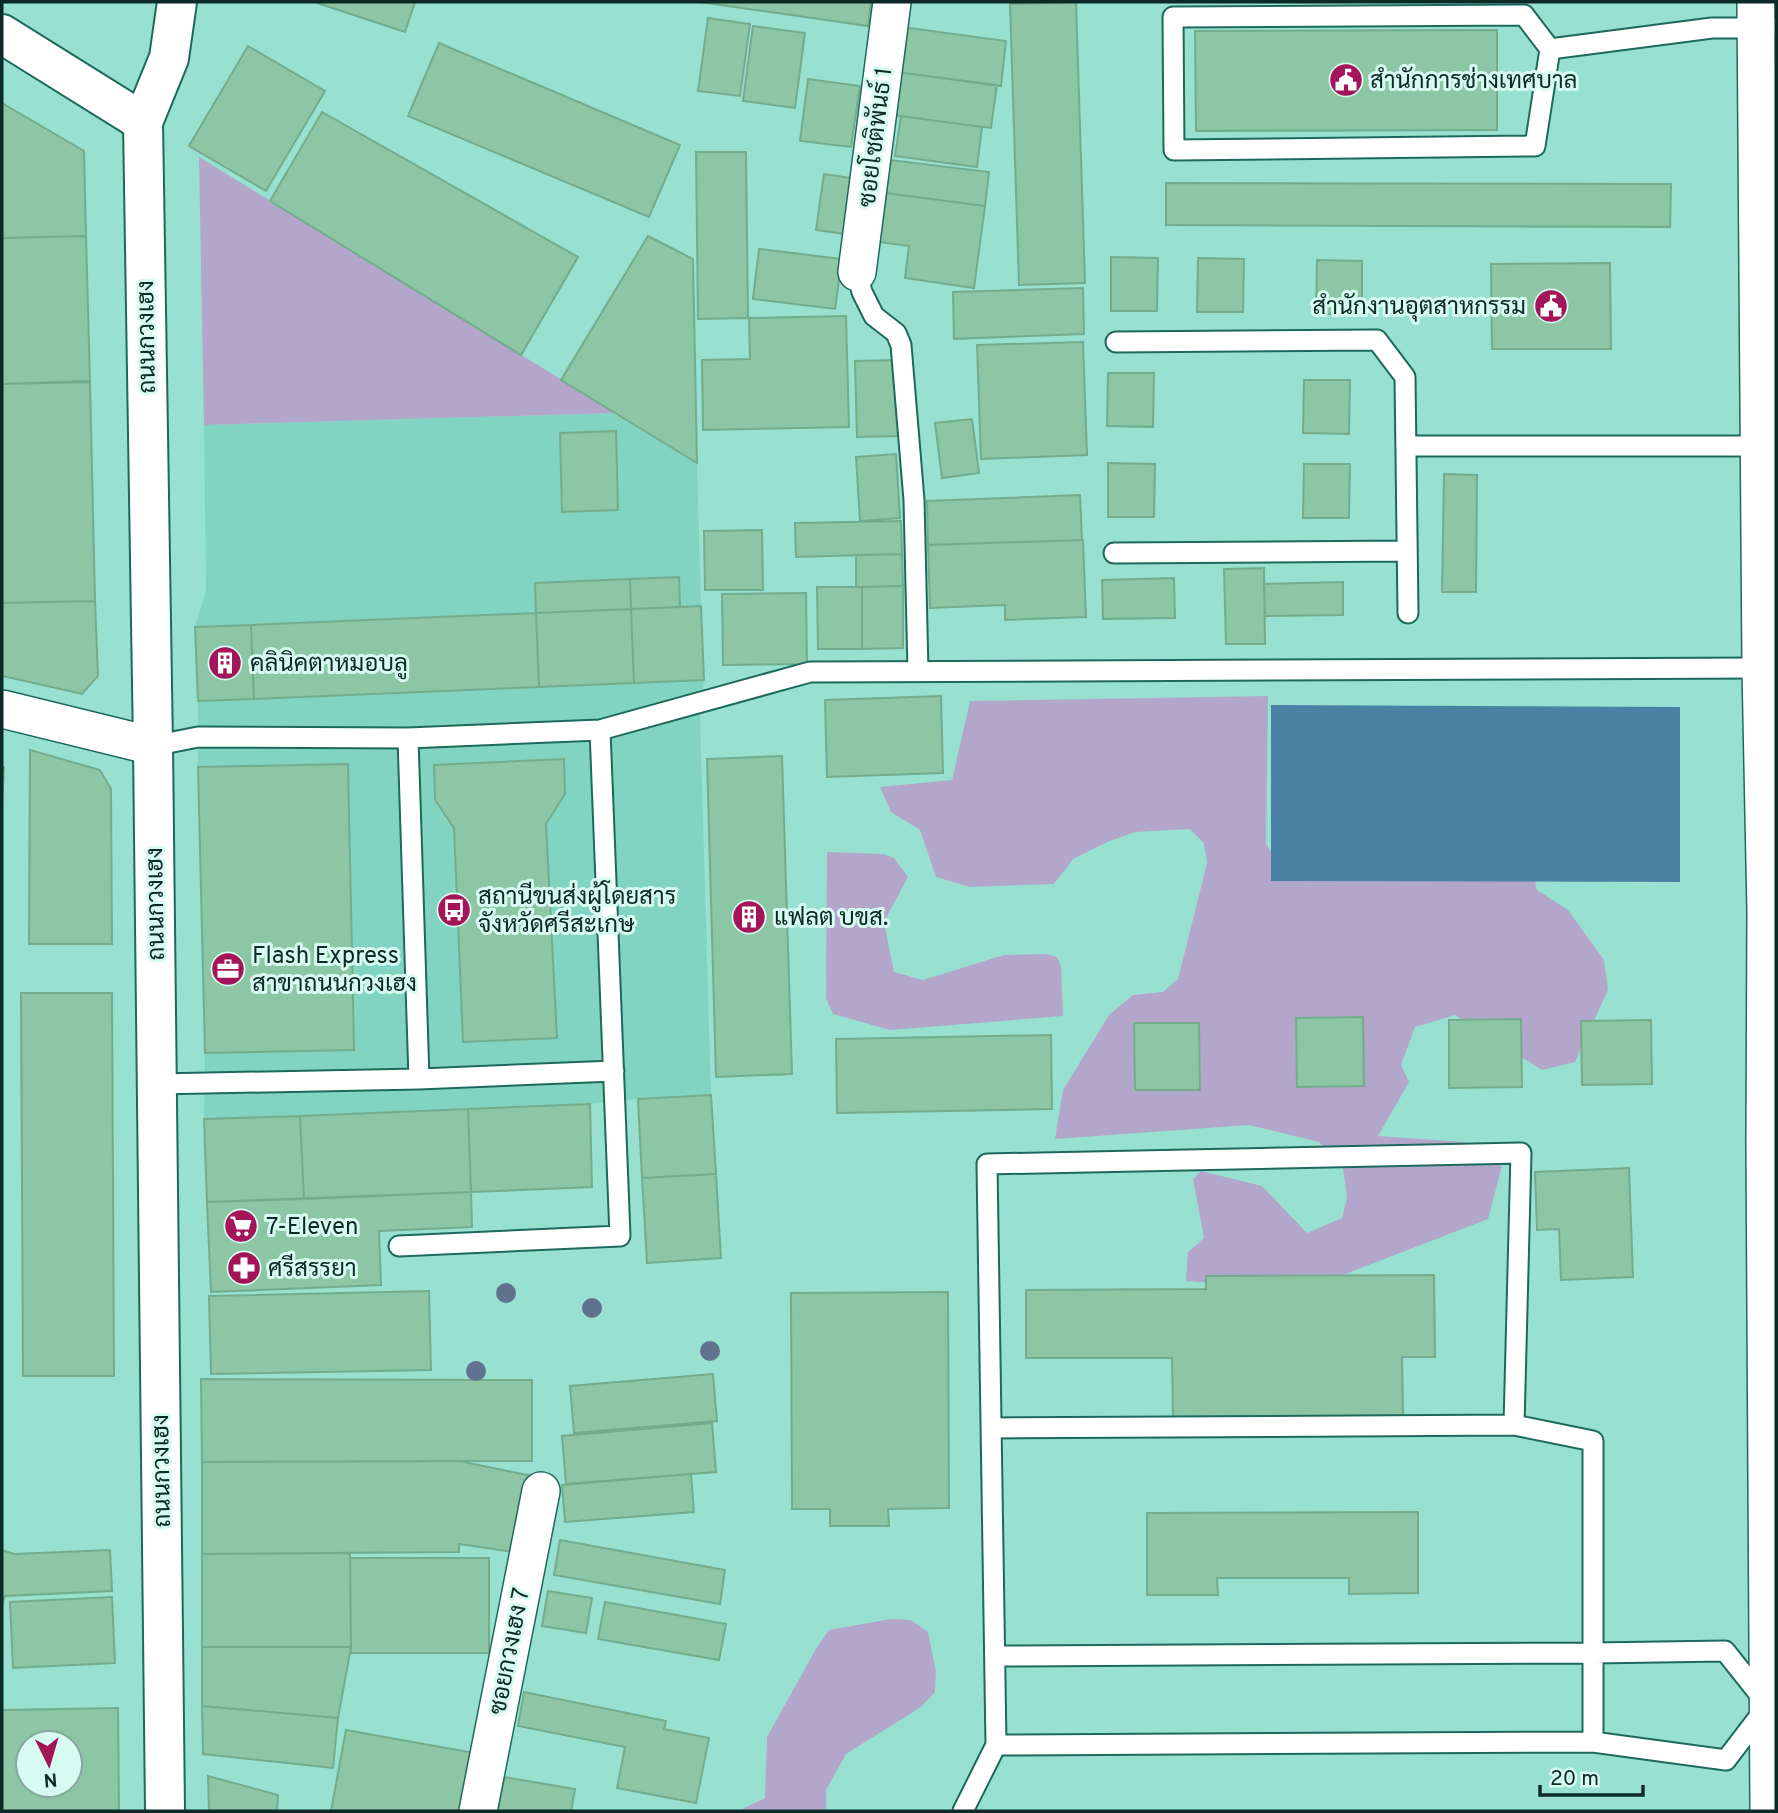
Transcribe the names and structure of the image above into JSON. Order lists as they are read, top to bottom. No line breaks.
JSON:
{"streets":{"street":["ซอยโชติพันธ์ 1","ถนนกวงเฮง","ซอยกวงเฮง 7"]},"places":{"public building":["สำนักการช่างเทศบาล","สำนักงานอุตสาหกรรม"],"building":["คลินิคตาหมอบลู","แฟลต บขส."],"bus stop":["สถานีขนส่งผู้โดยสาร จังหวัดศรีสะเกษ"],"office":["Flash Express สาขาถนนกวงเฮง"],"supermarket":["7-Eleven"],"pharmacy":["ศรีสรรยา"]},"scale_bar":"20 m","north":"bottom"}
